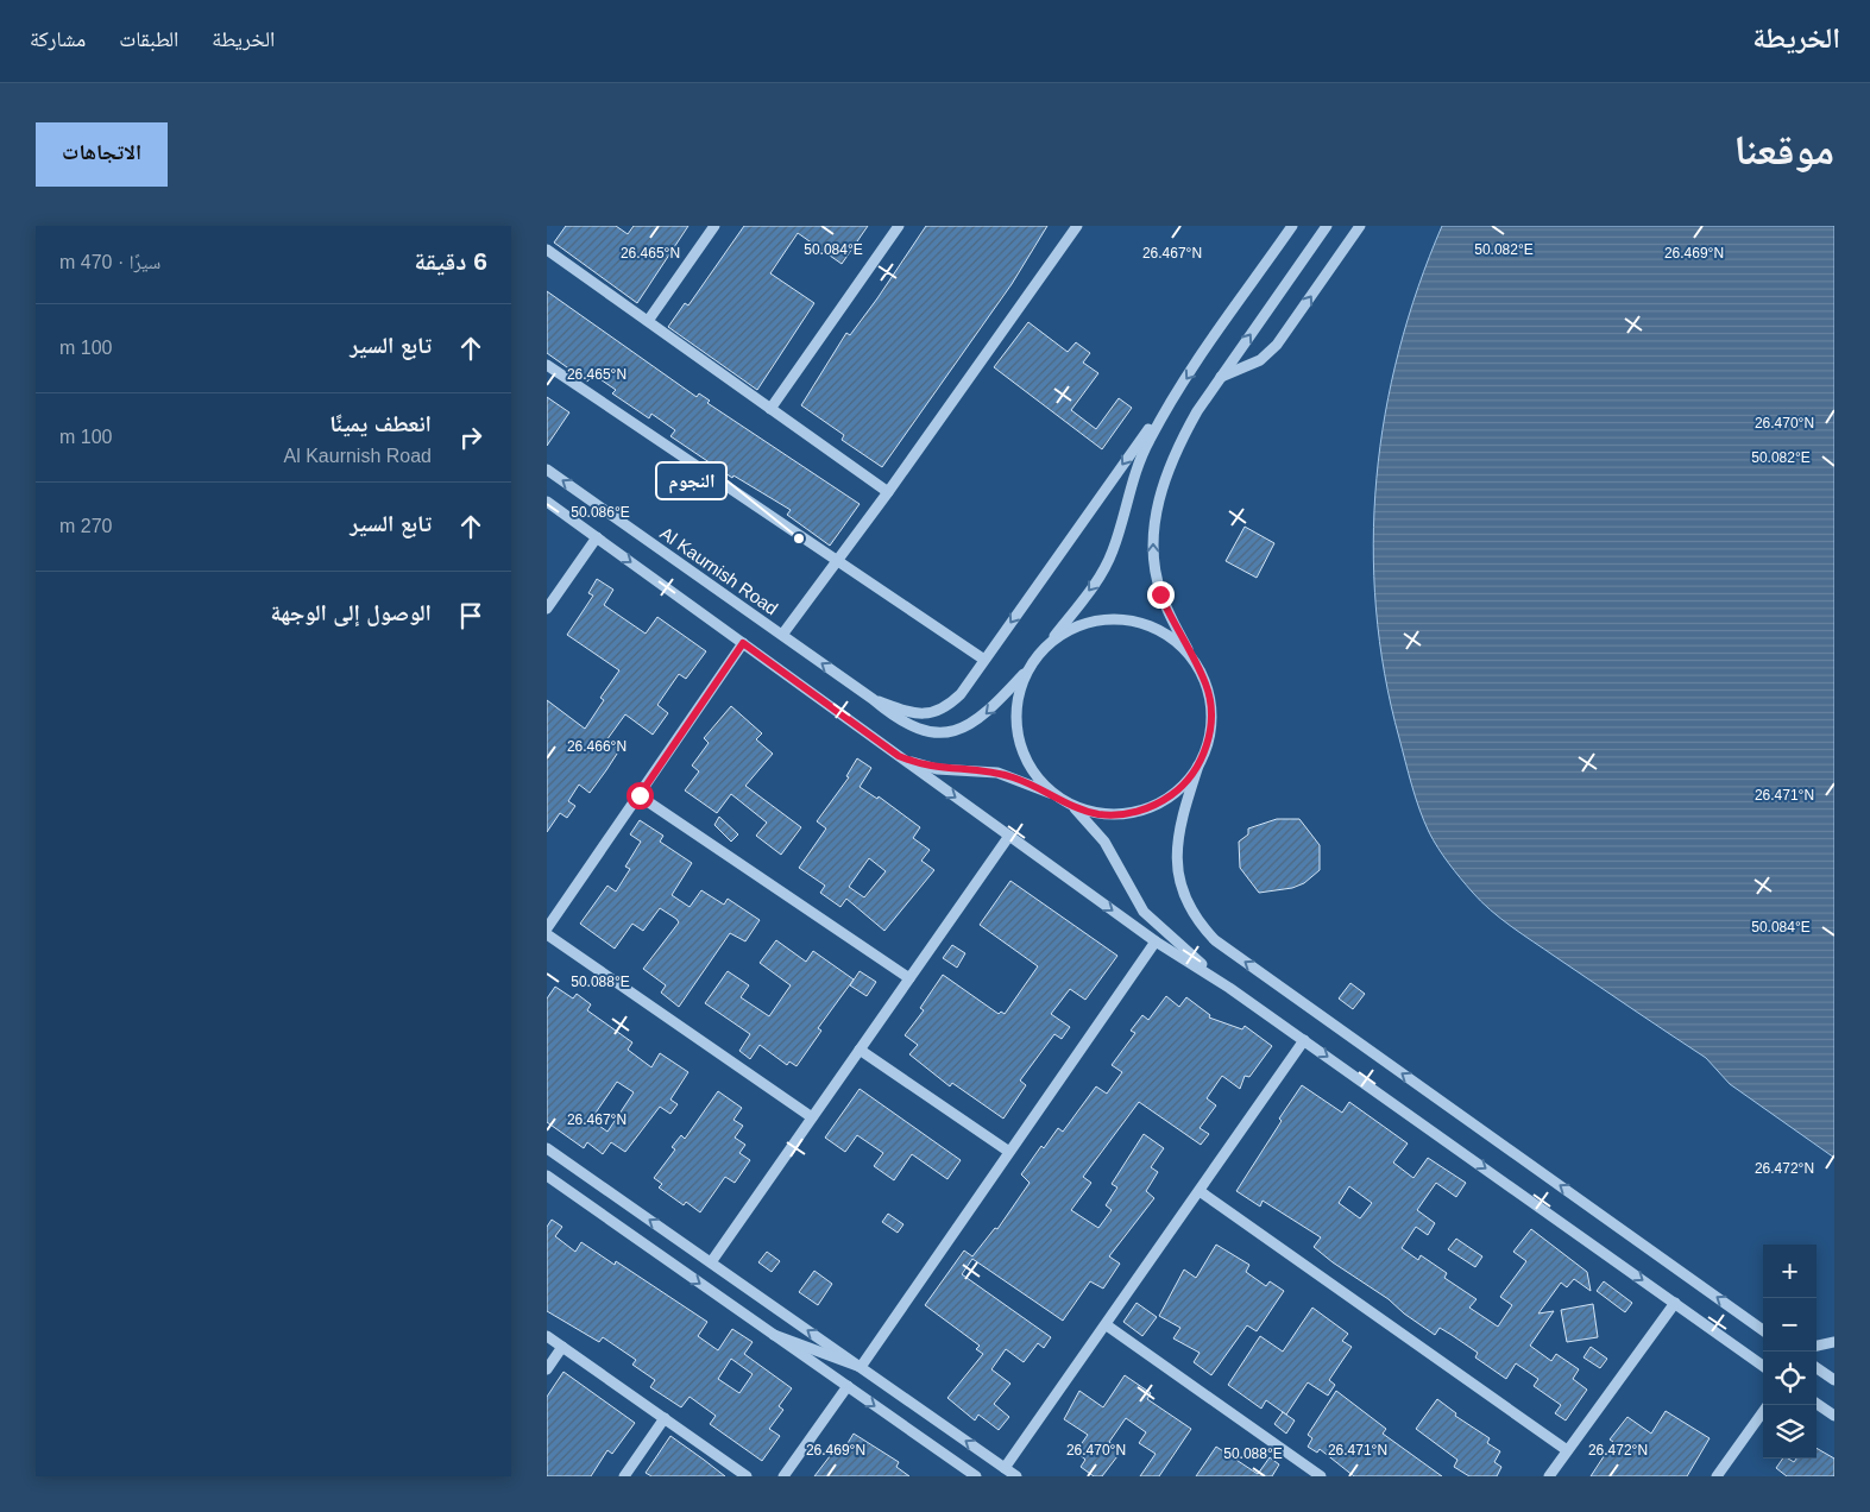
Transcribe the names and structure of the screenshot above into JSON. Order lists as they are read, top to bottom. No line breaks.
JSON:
{"streets":{"street":["Al Kaurnish Road"]},"places":["النجوم"],"page":{"header":"الخريطة","nav":["الخريطة","الطبقات","مشاركة"],"title":"موقعنا","buttons":"الاتجاهات","heading":["6 دقيقة","سيرًا · 470 m"],"list":[["تابع السير","100 m"],["انعطف يمينًا","Al Kaurnish Road","100 m"],["تابع السير","270 m"],"الوصول إلى الوجهة"],"map_buttons":["+","−"]},"coordinates":["50.082°E","50.084°E","26.465°N","26.467°N","26.469°N","26.470°N","50.086°E","26.466°N","26.471°N","50.088°E","26.472°N"]}
